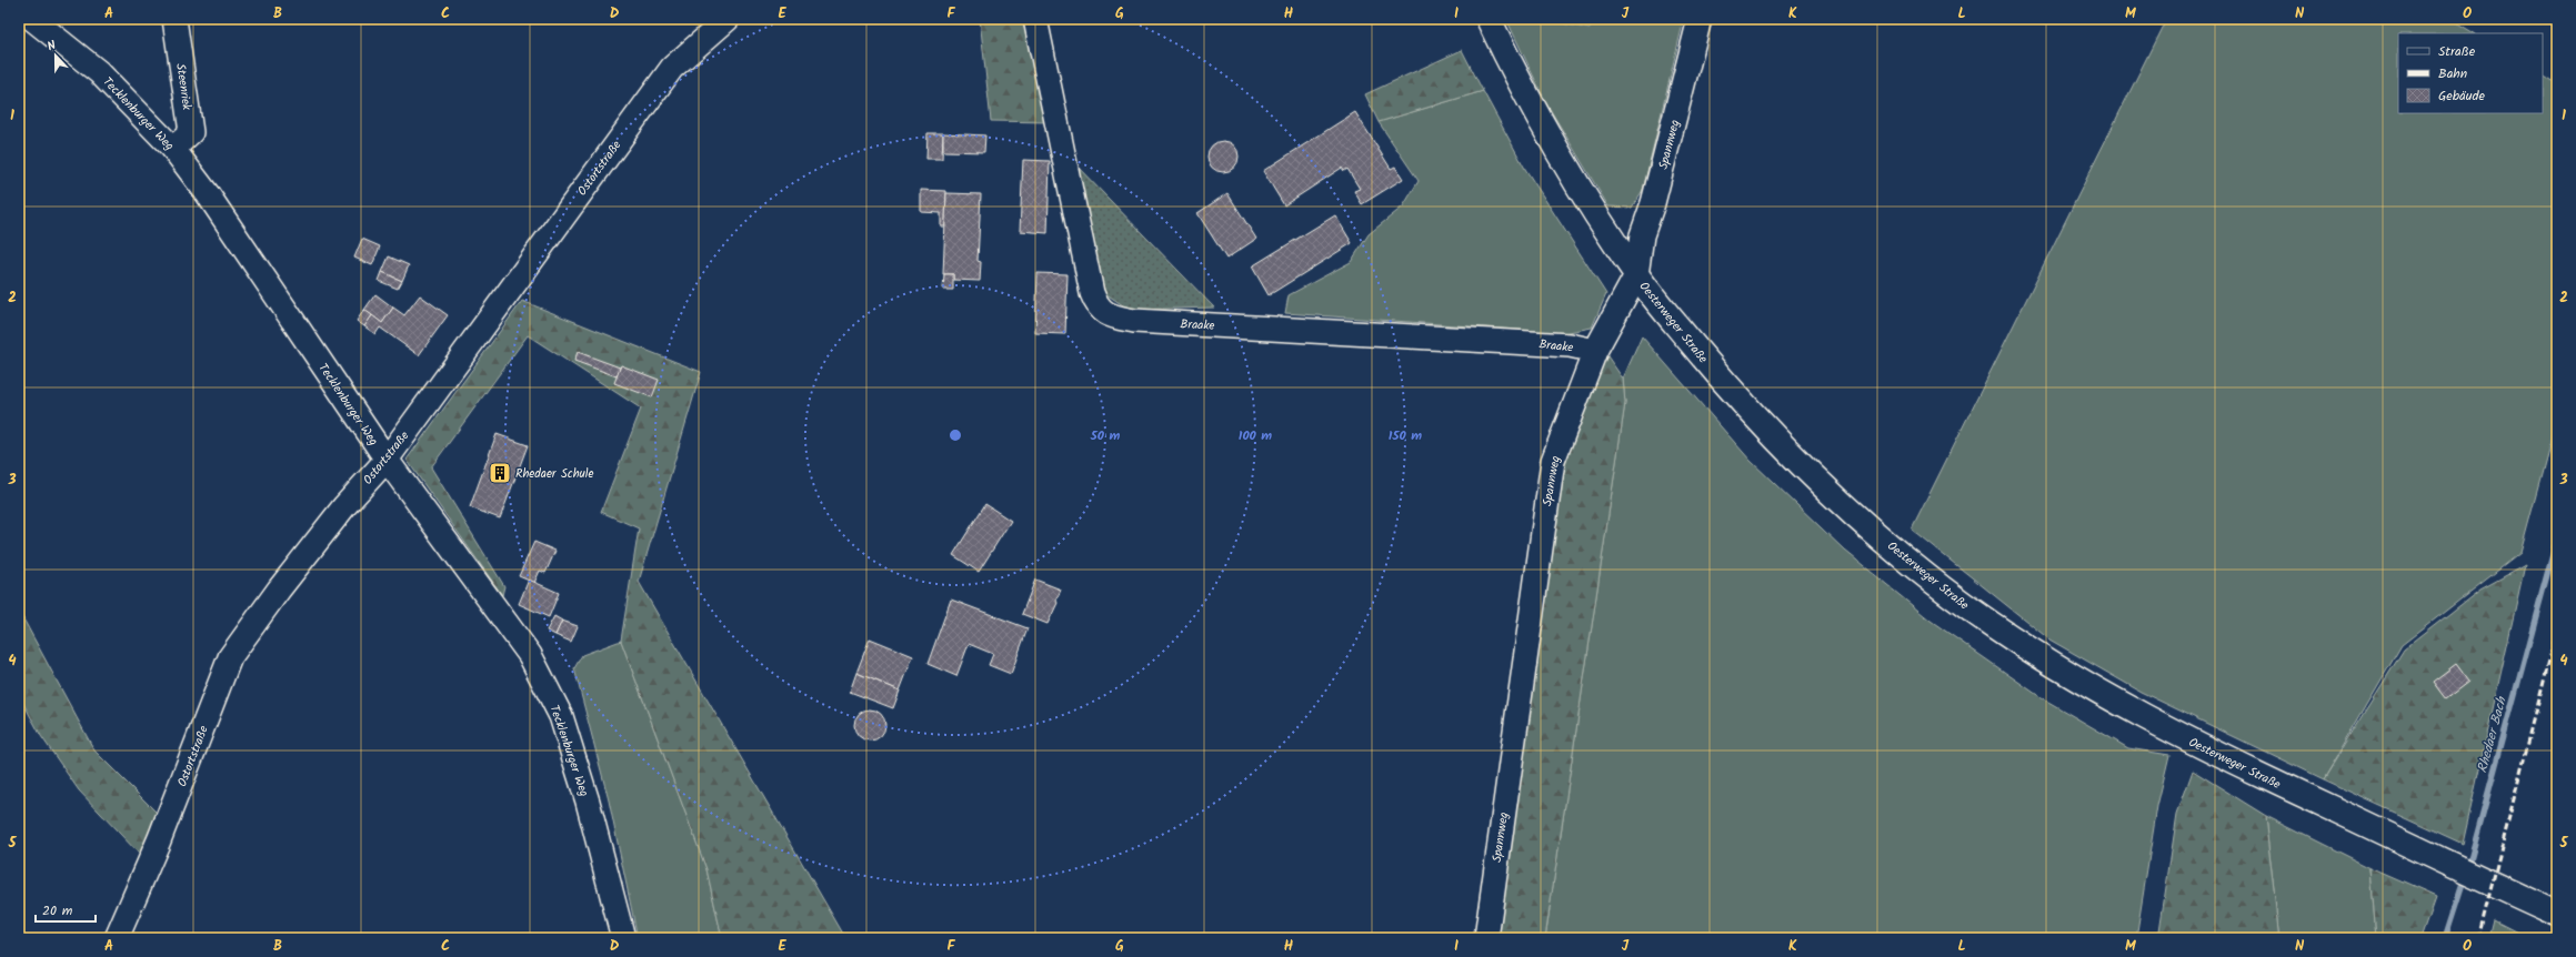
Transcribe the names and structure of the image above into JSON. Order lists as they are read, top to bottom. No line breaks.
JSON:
{"streets":{"street":["Steenriek","Tecklenburger Weg","Spannweg","Ostortstraße","Oesterweger Straße","Braake"]},"crossings":[["Steenriek","Tecklenburger Weg"],["Tecklenburger Weg","Ostortstraße"],["Spannweg","Oesterweger Straße"],["Spannweg","Braake"]],"water":["Rhedaer Bach"],"places":{"building":["Rhedaer Schule"]},"legend":["Straße","Bahn","Gebäude"],"scale_bar":"20 m","north":"top","grid":{"columns":["A","B","C","D","E","F","G","H","I","J","K","L","M","N","O"],"rows":["1","2","3","4","5"]},"rings":["50 m","100 m","150 m"]}
